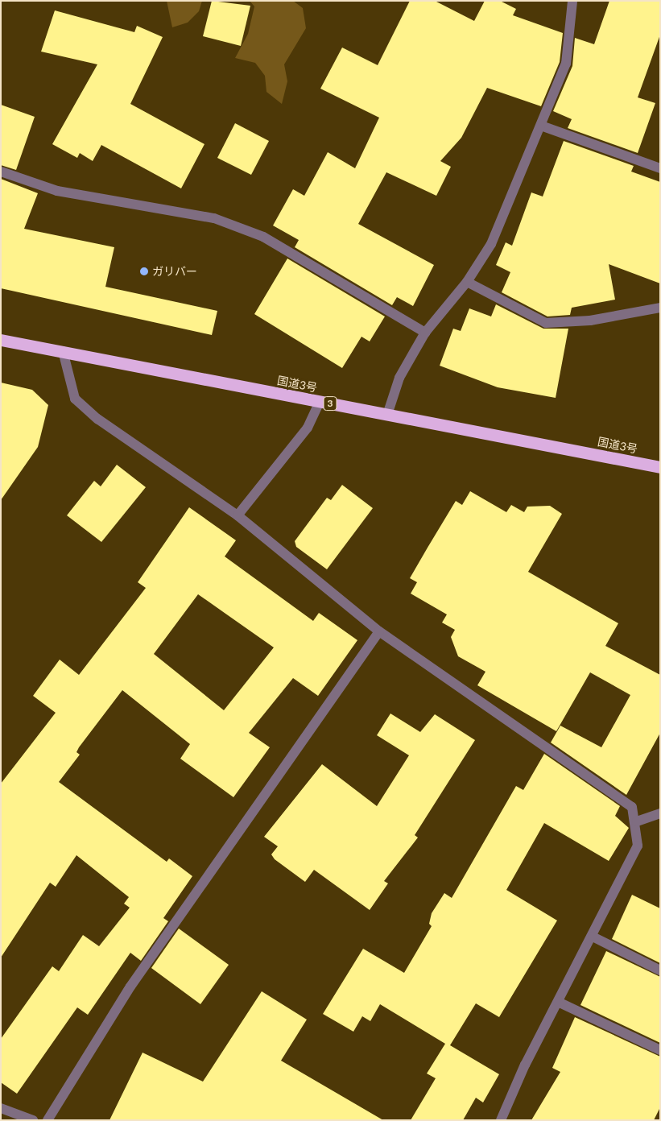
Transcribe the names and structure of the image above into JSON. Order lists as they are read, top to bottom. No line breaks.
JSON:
{"streets":{"highway":["国道3号","3"]},"places":["ガリバー"]}
